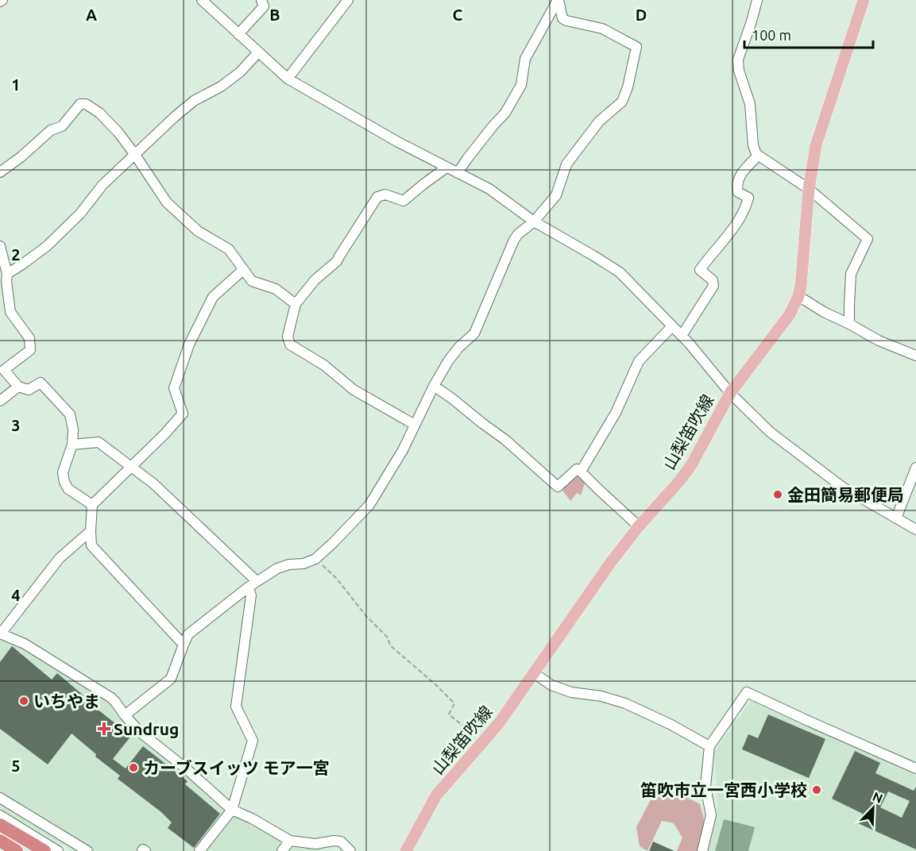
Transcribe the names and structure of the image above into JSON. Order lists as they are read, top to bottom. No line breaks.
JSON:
{"streets":{"main road":["山梨笛吹線"]},"places":{"other":["金田簡易郵便局","いちやま","カーブスイッツ モア一宮","笛吹市立一宮西小学校"],"health":["Sundrug"]},"scale_bar":"100 m","north":"top right","grid":{"columns":["A","B","C","D"],"rows":["1","2","3","4","5"]}}
